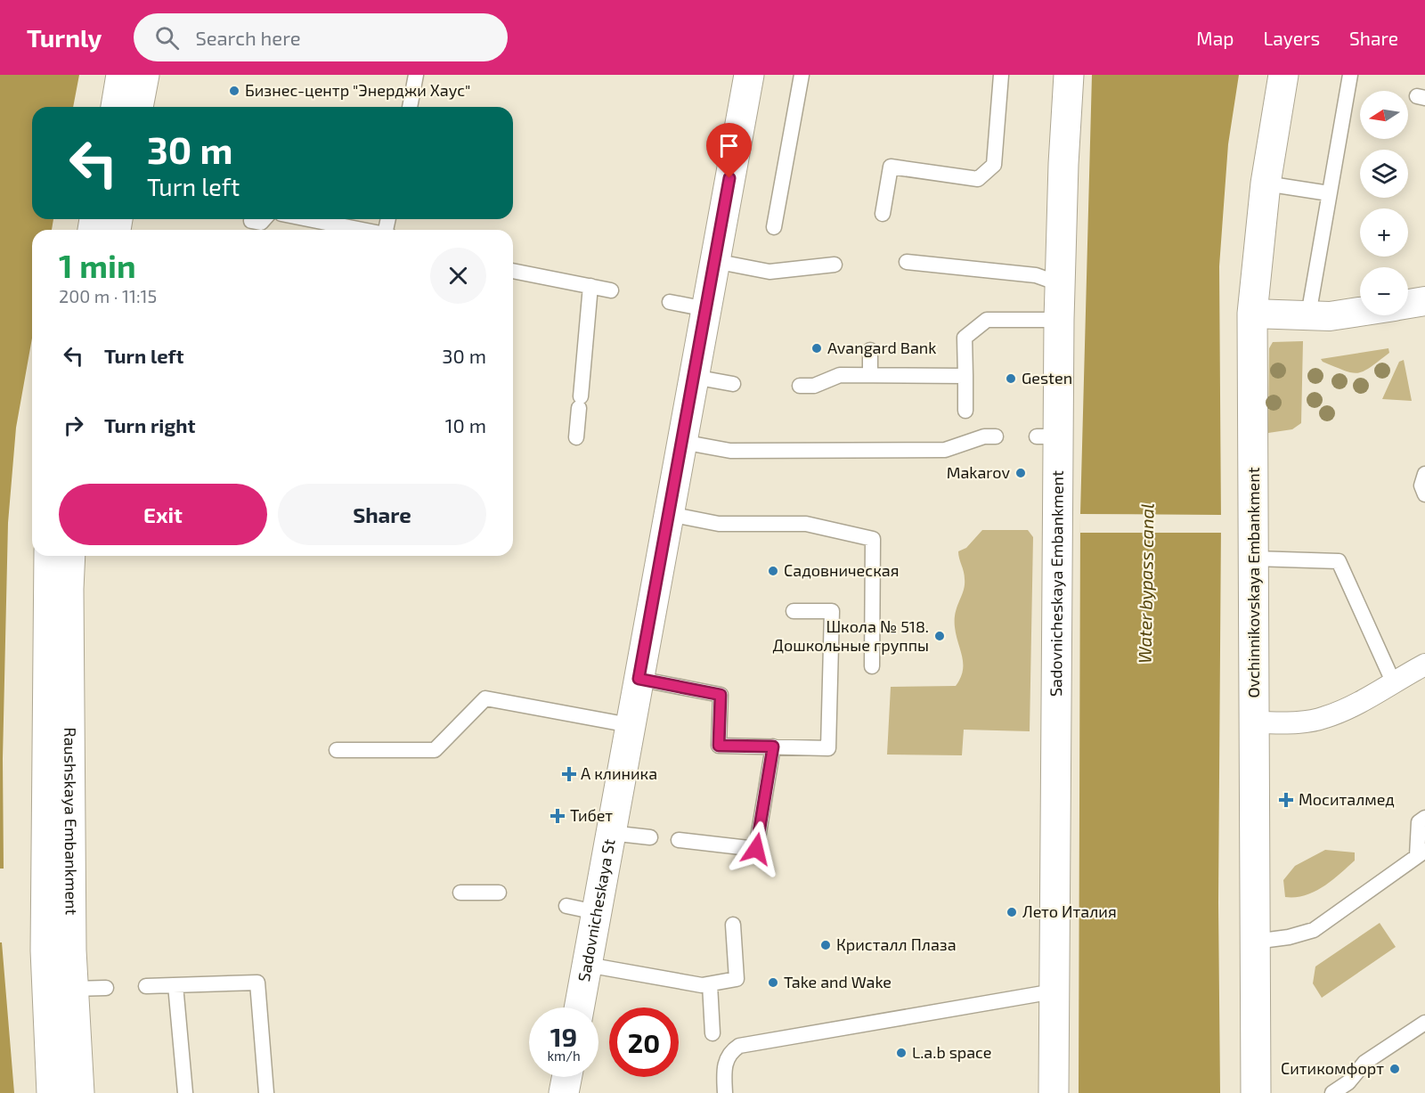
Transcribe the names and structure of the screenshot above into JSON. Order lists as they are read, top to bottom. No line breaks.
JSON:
{"streets":{"street":["Ovchinnikovskaya Embankment","Sadovnicheskaya Embankment","Raushskaya Embankment","Sadovnicheskaya St"]},"water":["Water bypass canal"],"places":{"other":["Бизнес-центр \"Энерджи Хаус\"","Avangard Bank","Gesten","Makarov","Садовническая","Школа № 518. Дошкольные группы","Лето Италия","Кристалл Плаза","Take and Wake","L.a.b space","Ситикомфорт"],"health":["А клиника","Моситалмед","Тибет"]},"north":"left","page":{"header":"Turnly","search":"Search here","nav":["Map","Layers","Share"],"map_buttons":["+","−"],"turn":["30 m","Turn left"],"heading":["1 min","200 m · 11:15"],"list":[{"name":"Turn left","value":"30 m"},{"name":"Turn right","value":"10 m"}],"buttons":["Exit","Share"],"speed":"19 km/h","limit":"20"}}
